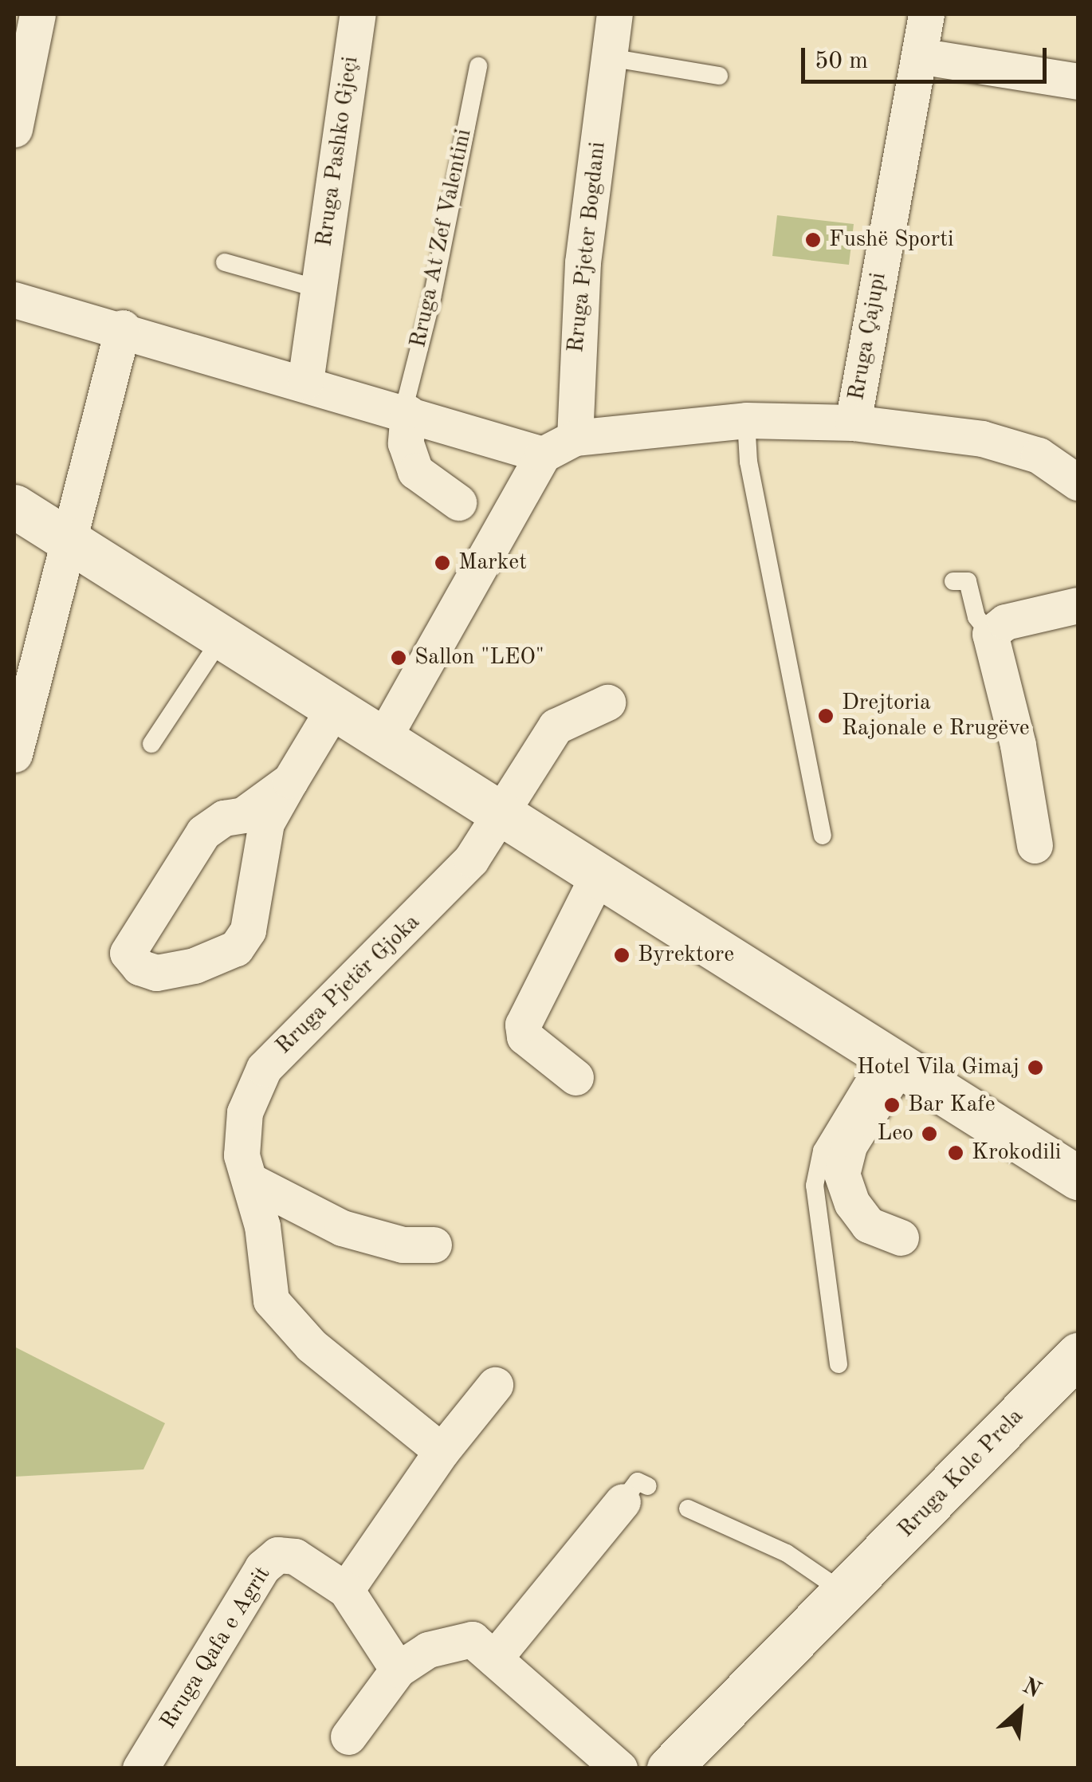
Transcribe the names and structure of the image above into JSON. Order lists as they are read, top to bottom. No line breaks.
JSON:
{"streets":{"street":["Rruga Pashko Gjeçi","Rruga At Zef Valentini","Rruga Pjeter Bogdani","Rruga Çajupi","Rruga Pjetër Gjoka","Rruga Kole Prela","Rruga Qafa e Agrit"]},"places":["Fushë Sporti","Market","Sallon \"LEO\"","Drejtoria Rajonale e Rrugëve","Byrektore","Hotel Vila Gimaj","Bar Kafe","Leo","Krokodili"],"scale_bar":"50 m","north":"top right"}
